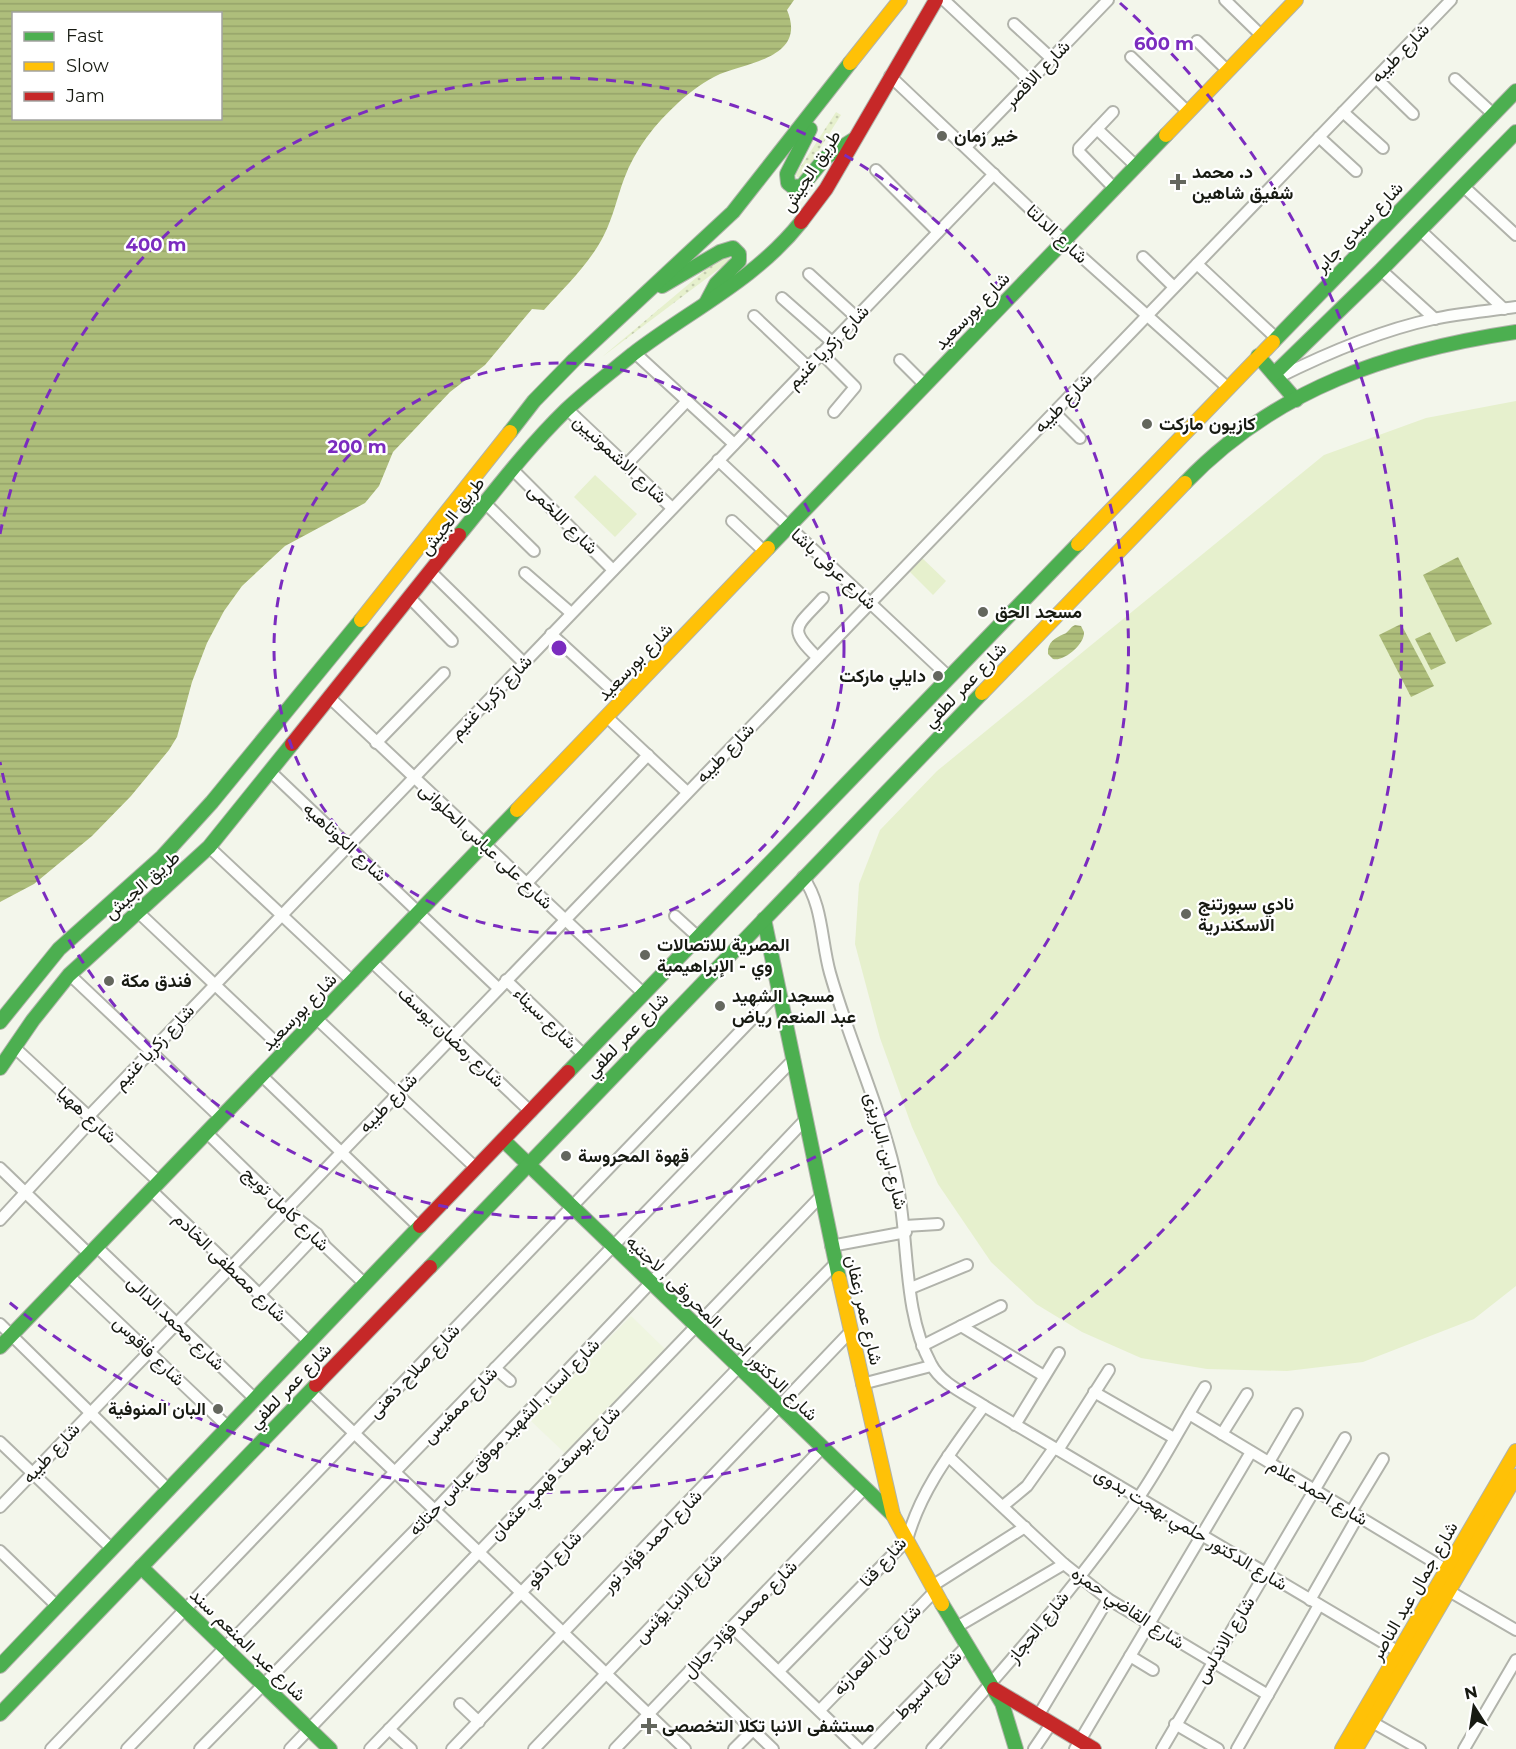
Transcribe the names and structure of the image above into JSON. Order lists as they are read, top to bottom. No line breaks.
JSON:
{"streets":{"main road":["طريق الجيش","شارع سيدى جابر","شارع بورسعيد","شارع عمر لطفي","شارع عمر زعفان","شارع الدكتور احمد المحروقى , لاجتيه","شارع جمال عبد الناصر","شارع عبد المنعم سند"],"street":["شارع طيبه","شارع الاقصر","شارع الدلتا","شارع زكريا غنيم","شارع الاشمونيين","شارع اللخمى","شارع عرفى باشا","شارع الكوتاهيه","شارع على عباس الحلوانى","شارع سيناء","شارع رمضان يوسف","شارع ههيا","شارع ابن الباريزى","شارع كامل تويج","شارع مصطفى الخادم","شارع محمد الدالى","شارع فاقوس","شارع صلاح ذهنى","شارع ممفيس","شارع اسنا , الشهيد موفق عباس حتاته","شارع يوسف فهمي عثمان","شارع احمد علام","شارع الدكتور حلمي بهجت بدوى","شارع احمد فؤاد نور","شارع ادفو","شارع قنا","شارع الانبا يؤنس","شارع القاضي حمزه","شارع محمد فؤاد جلال","شارع الحجاز","شارع الاندلس","شارع تل العمارنه","شارع اسيوط"]},"crossings":[["شارع طيبه","شارع الدلتا"],["شارع طيبه","شارع عرفى باشا"],["شارع طيبه","شارع الكوتاهيه"],["شارع طيبه","شارع على عباس الحلوانى"],["شارع طيبه","شارع سيناء"],["شارع طيبه","شارع رمضان يوسف"],["شارع طيبه","شارع كامل تويج"],["شارع طيبه","شارع مصطفى الخادم"],["شارع طيبه","شارع محمد الدالى"],["شارع طيبه","شارع فاقوس"],["شارع الاقصر","شارع الدلتا"],["طريق الجيش","شارع الدلتا"],["طريق الجيش","شارع الاشمونيين"],["طريق الجيش","شارع اللخمى"],["طريق الجيش","شارع الكوتاهيه"],["طريق الجيش","شارع على عباس الحلوانى"],["طريق الجيش","شارع ههيا"],["شارع سيدى جابر","شارع الدلتا"],["شارع سيدى جابر","شارع عمر لطفي"],["شارع الدلتا","شارع بورسعيد"],["شارع الدلتا","شارع زكريا غنيم"],["شارع الدلتا","شارع عمر لطفي"],["شارع بورسعيد","شارع عرفى باشا"],["شارع بورسعيد","شارع الكوتاهيه"],["شارع بورسعيد","شارع على عباس الحلوانى"],["شارع بورسعيد","شارع رمضان يوسف"],["شارع بورسعيد","شارع ههيا"],["شارع بورسعيد","شارع كامل تويج"],["شارع بورسعيد","شارع مصطفى الخادم"],["شارع بورسعيد","شارع محمد الدالى"],["شارع بورسعيد","شارع فاقوس"],["شارع زكريا غنيم","شارع الاشمونيين"],["شارع زكريا غنيم","شارع اللخمى"],["شارع زكريا غنيم","شارع عرفى باشا"],["شارع زكريا غنيم","شارع الكوتاهيه"],["شارع زكريا غنيم","شارع على عباس الحلوانى"],["شارع زكريا غنيم","شارع ههيا"],["شارع زكريا غنيم","شارع محمد الدالى"],["شارع عرفى باشا","شارع عمر لطفي"],["شارع عمر لطفي","شارع على عباس الحلوانى"],["شارع عمر لطفي","شارع سيناء"],["شارع عمر لطفي","شارع رمضان يوسف"],["شارع عمر لطفي","شارع ابن الباريزى"],["شارع عمر لطفي","شارع كامل تويج"],["شارع عمر لطفي","شارع مصطفى الخادم"],["شارع عمر لطفي","شارع عمر زعفان"],["شارع عمر لطفي","شارع محمد الدالى"],["شارع عمر لطفي","شارع الدكتور احمد المحروقى , لاجتيه"],["شارع عمر لطفي","شارع فاقوس"],["شارع عمر لطفي","شارع عبد المنعم سند"],["شارع الكوتاهيه","شارع سيناء"],["شارع ههيا","شارع مصطفى الخادم"],["شارع ابن الباريزى","شارع الدكتور حلمي بهجت بدوى"],["شارع ابن الباريزى","شارع قنا"],["شارع عمر زعفان","شارع الدكتور احمد المحروقى , لاجتيه"],["شارع عمر زعفان","شارع صلاح ذهنى"],["شارع عمر زعفان","شارع ممفيس"],["شارع عمر زعفان","شارع اسنا , الشهيد موفق عباس حتاته"],["شارع عمر زعفان","شارع يوسف فهمي عثمان"],["شارع عمر زعفان","شارع احمد فؤاد نور"],["شارع عمر زعفان","شارع ادفو"],["شارع عمر زعفان","شارع قنا"],["شارع عمر زعفان","شارع الحجاز"],["شارع عمر زعفان","شارع تل العمارنه"],["شارع عمر زعفان","شارع اسيوط"],["شارع الدكتور احمد المحروقى , لاجتيه","شارع صلاح ذهنى"],["شارع الدكتور احمد المحروقى , لاجتيه","شارع ممفيس"],["شارع الدكتور احمد المحروقى , لاجتيه","شارع اسنا , الشهيد موفق عباس حتاته"],["شارع الدكتور احمد المحروقى , لاجتيه","شارع يوسف فهمي عثمان"],["شارع الدكتور احمد المحروقى , لاجتيه","شارع احمد فؤاد نور"],["شارع الدكتور احمد المحروقى , لاجتيه","شارع ادفو"],["شارع الدكتور احمد المحروقى , لاجتيه","شارع الانبا يؤنس"],["شارع الدكتور احمد المحروقى , لاجتيه","شارع محمد فؤاد جلال"],["شارع صلاح ذهنى","شارع عبد المنعم سند"],["شارع ممفيس","شارع عبد المنعم سند"],["شارع اسنا , الشهيد موفق عباس حتاته","شارع عبد المنعم سند"],["شارع يوسف فهمي عثمان","شارع عبد المنعم سند"],["شارع احمد علام","شارع جمال عبد الناصر"],["شارع احمد علام","شارع الحجاز"],["شارع احمد علام","شارع الاندلس"],["شارع الدكتور حلمي بهجت بدوى","شارع قنا"],["شارع الدكتور حلمي بهجت بدوى","شارع جمال عبد الناصر"],["شارع الدكتور حلمي بهجت بدوى","شارع الحجاز"],["شارع الدكتور حلمي بهجت بدوى","شارع الاندلس"],["شارع قنا","شارع القاضي حمزه"],["شارع القاضي حمزه","شارع الحجاز"],["شارع القاضي حمزه","شارع الاندلس"],["شارع القاضي حمزه","شارع تل العمارنه"]],"places":{"other":["خير زمان","كازيون ماركت","مسجد الحق","دايلي ماركت","نادي سبورتنج الاسكندرية","المصرية للاتصالات وي - الإبراهيمية","فندق مكة","مسجد الشهيد عبد المنعم رياض","قهوة المحروسة","البان المنوفية"],"health":["د. محمد شفيق شاهين","مستشفى الانبا تكلا التخصصى"]},"legend":["Fast","Slow","Jam"],"north":"top","rings":["600 m","400 m","200 m"]}
